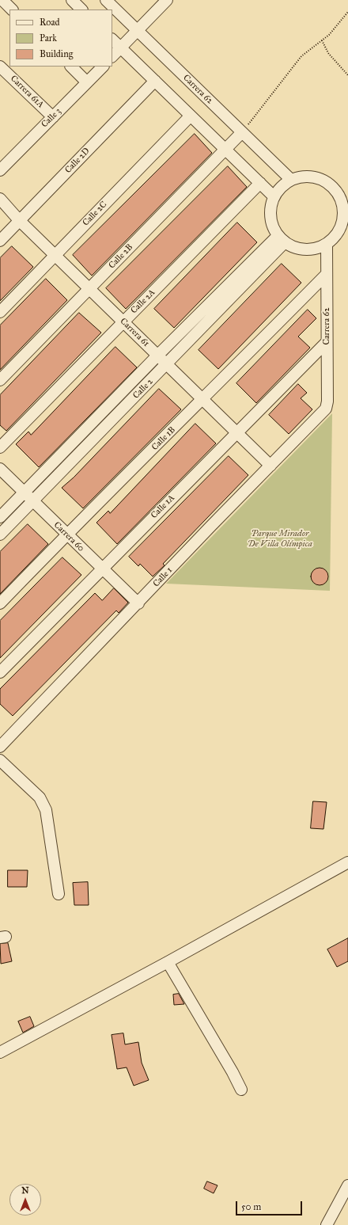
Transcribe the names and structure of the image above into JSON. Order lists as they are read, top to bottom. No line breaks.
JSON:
{"streets":{"street":["Carrera 62","Carrera 61A","Calle 3","Calle 2D","Calle 2C","Calle 2B","Calle 2A","Carrera 61","Calle 2","Calle 1B","Calle 1A","Carrera 60","Calle 1"]},"crossings":[["Carrera 62","Calle 2B"],["Carrera 62","Calle 2"],["Carrera 62","Calle 1B"],["Carrera 62","Calle 1A"],["Carrera 62","Calle 1"],["Carrera 61A","Calle 3"],["Calle 2D","Carrera 61"],["Calle 2C","Carrera 61"],["Calle 2B","Carrera 61"],["Calle 2A","Carrera 61"],["Carrera 61","Calle 2"],["Carrera 61","Calle 1B"],["Carrera 61","Calle 1A"],["Carrera 61","Calle 1"],["Calle 2","Carrera 60"],["Calle 1B","Carrera 60"],["Calle 1A","Carrera 60"],["Carrera 60","Calle 1"]],"parks":["Parque Mirador De Villa Olímpica"],"legend":["Road","Park","Building"],"scale_bar":"50 m","north":"top"}
